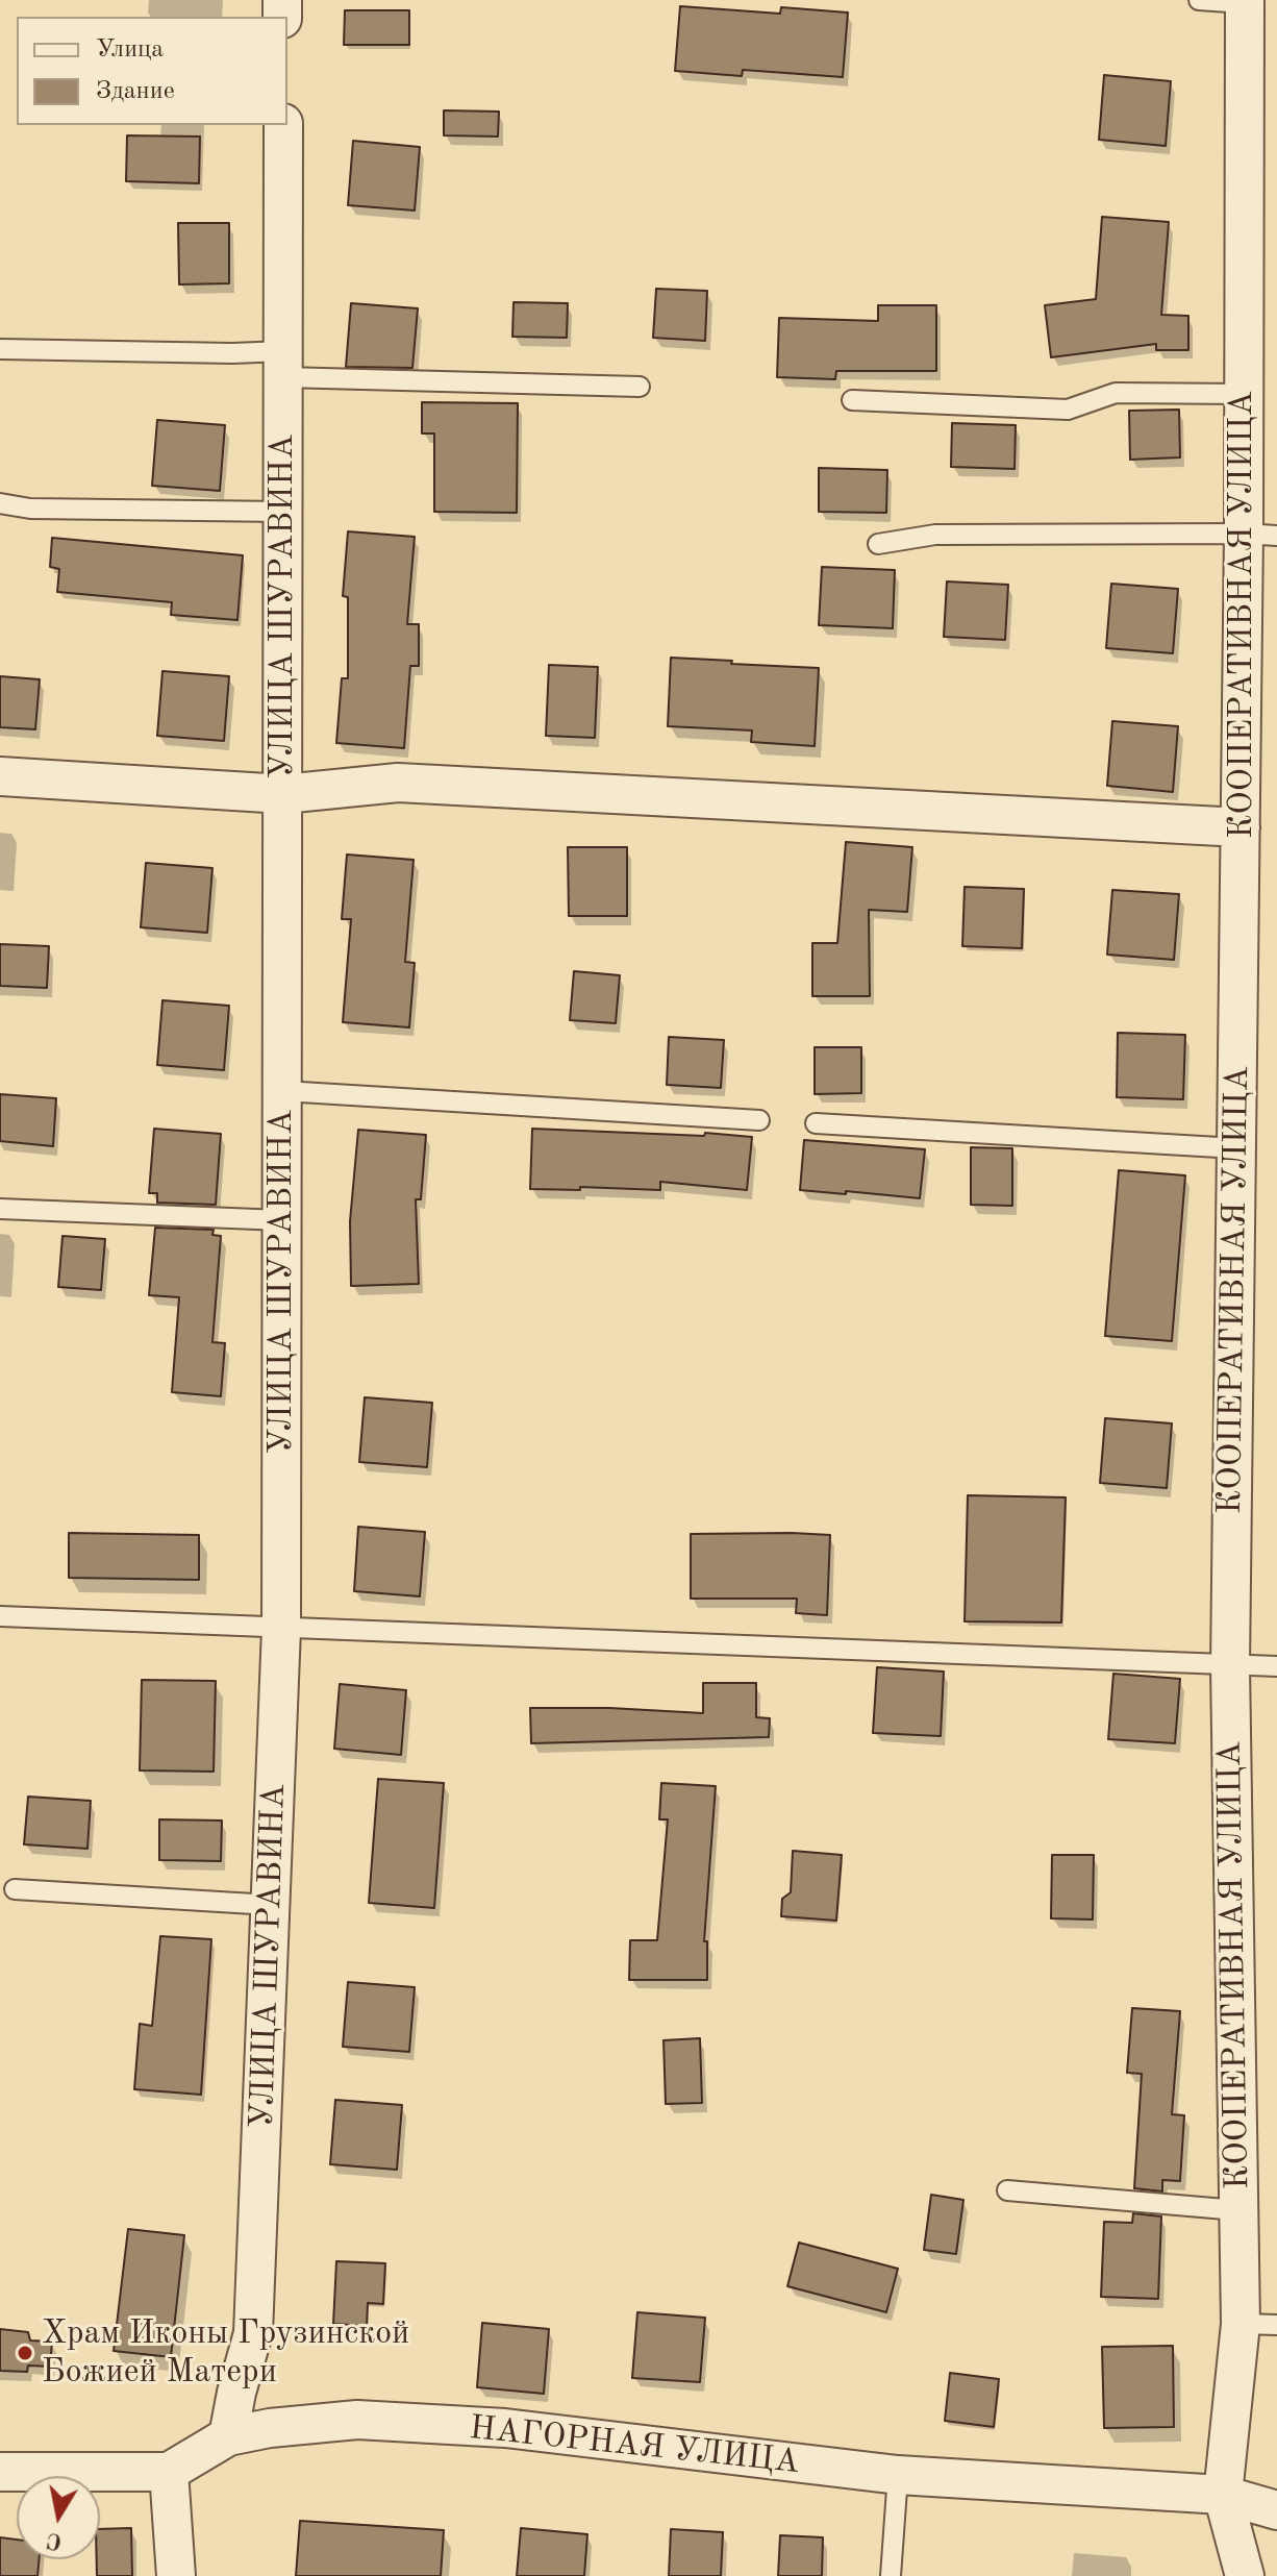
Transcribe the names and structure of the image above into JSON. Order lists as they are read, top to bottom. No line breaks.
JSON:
{"streets":{"street":["УЛИЦА ШУРАВИНА","КООПЕРАТИВНАЯ УЛИЦА","НАГОРНАЯ УЛИЦА"]},"crossings":[["УЛИЦА ШУРАВИНА","НАГОРНАЯ УЛИЦА"],["КООПЕРАТИВНАЯ УЛИЦА","НАГОРНАЯ УЛИЦА"]],"places":["Храм Иконы Грузинской Божией Матери"],"legend":["Улица","Здание"],"north":"bottom"}
